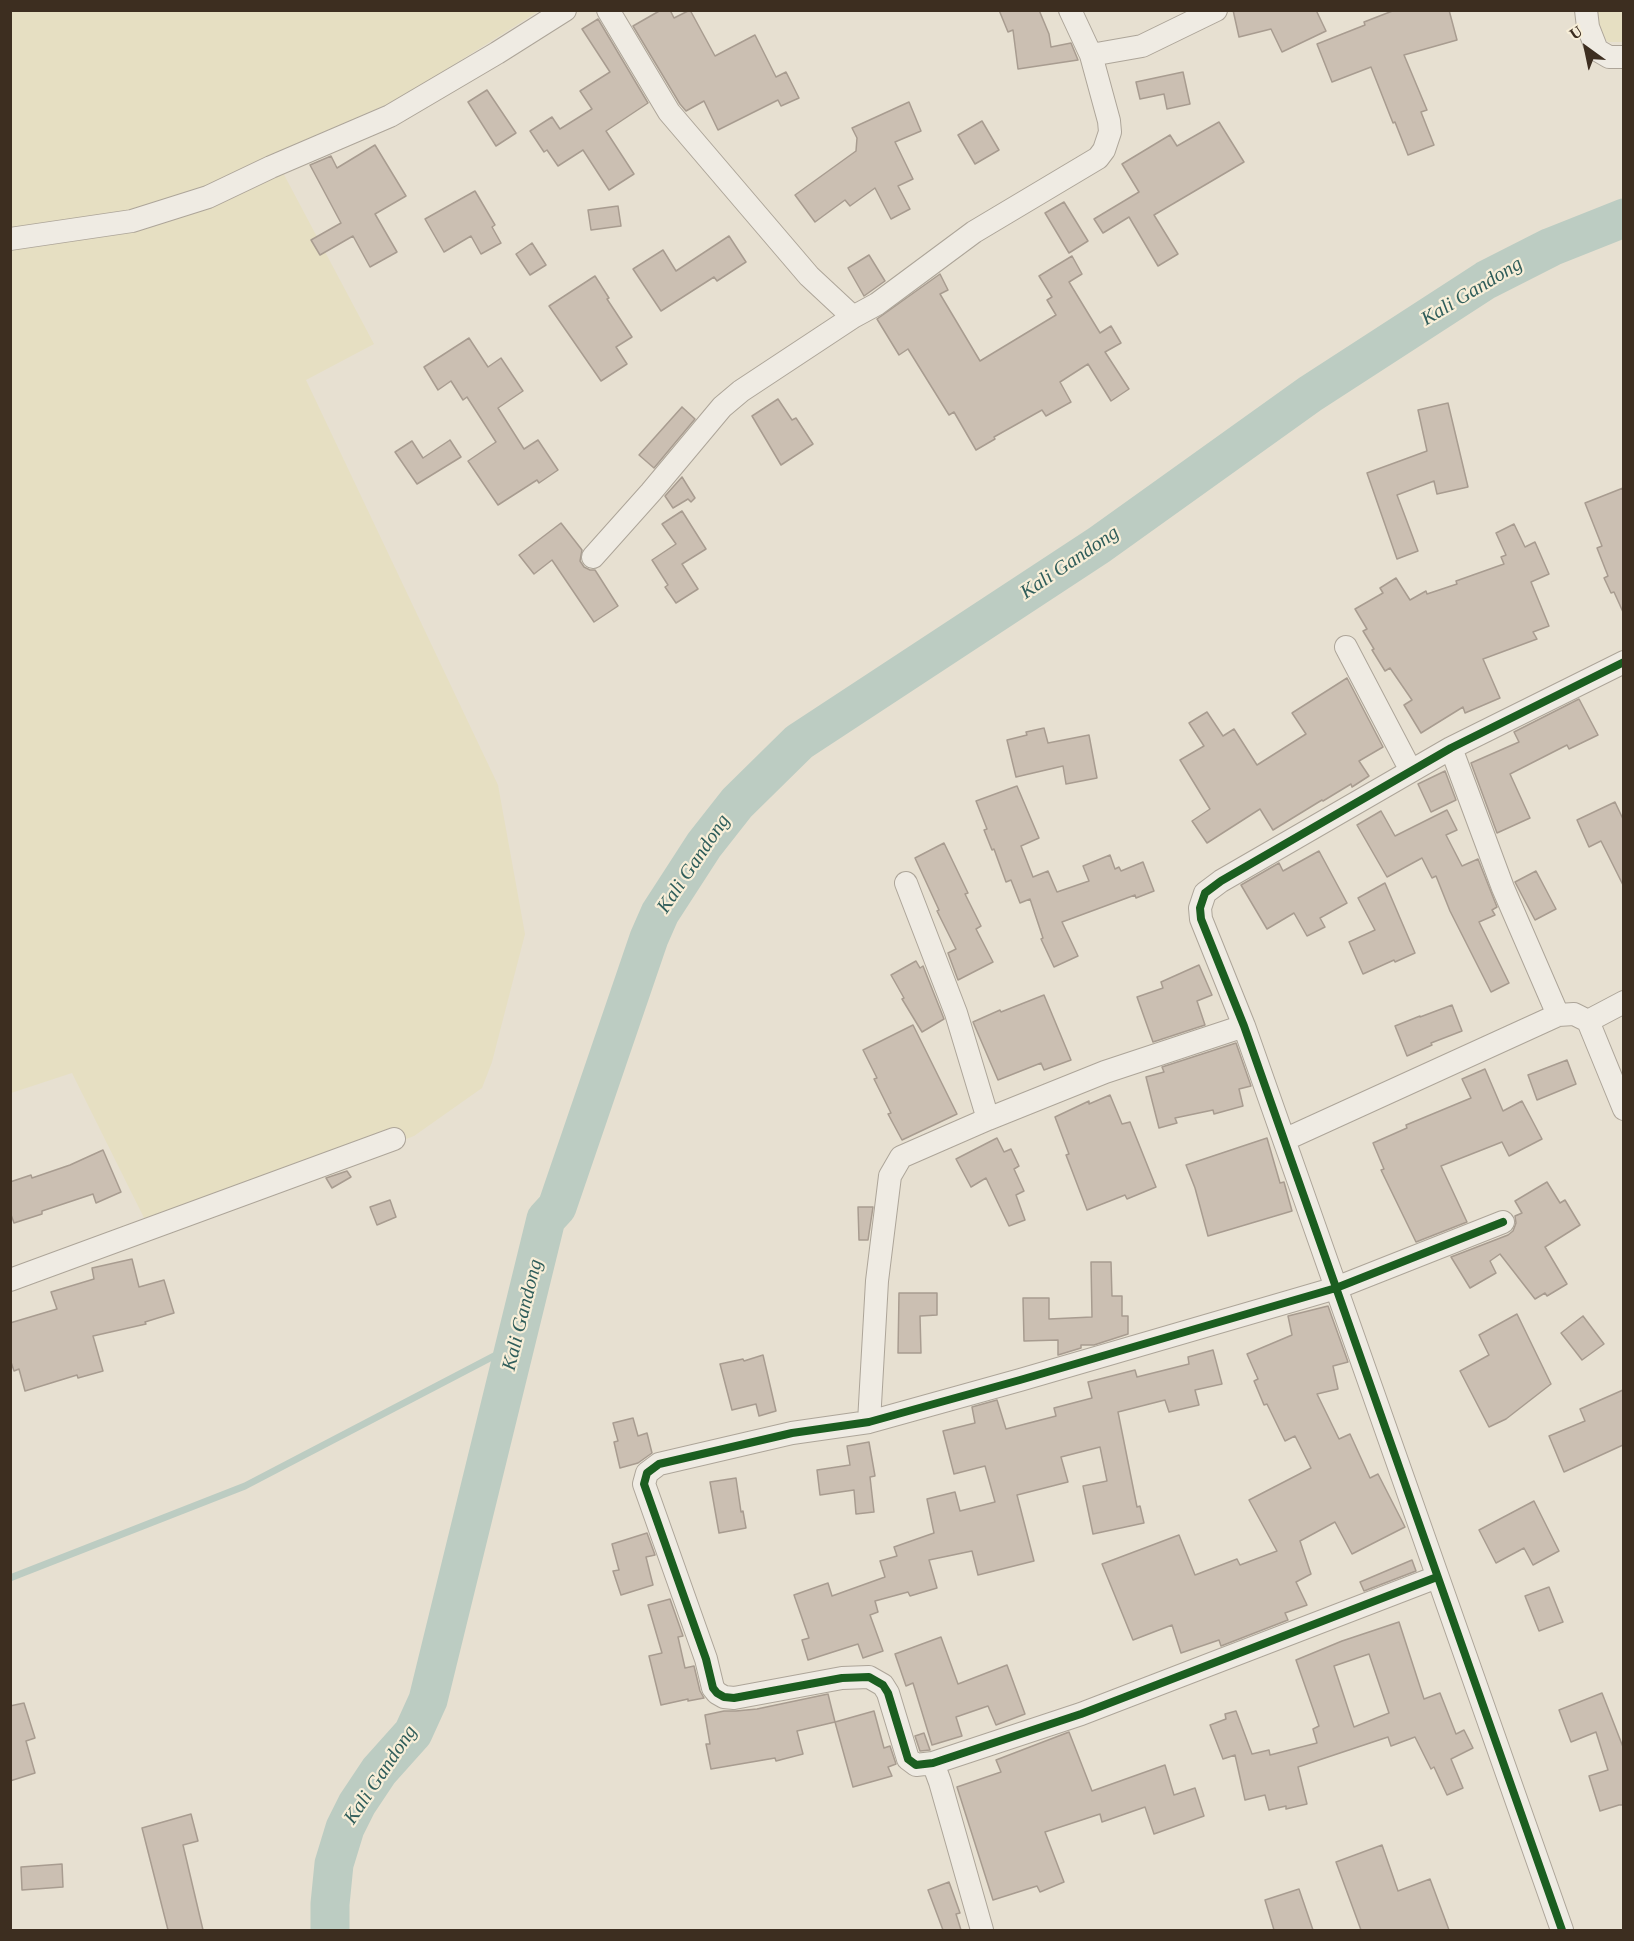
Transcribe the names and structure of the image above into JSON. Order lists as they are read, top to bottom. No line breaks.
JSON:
{"water":["Kali Gandong"],"north":"top left"}
